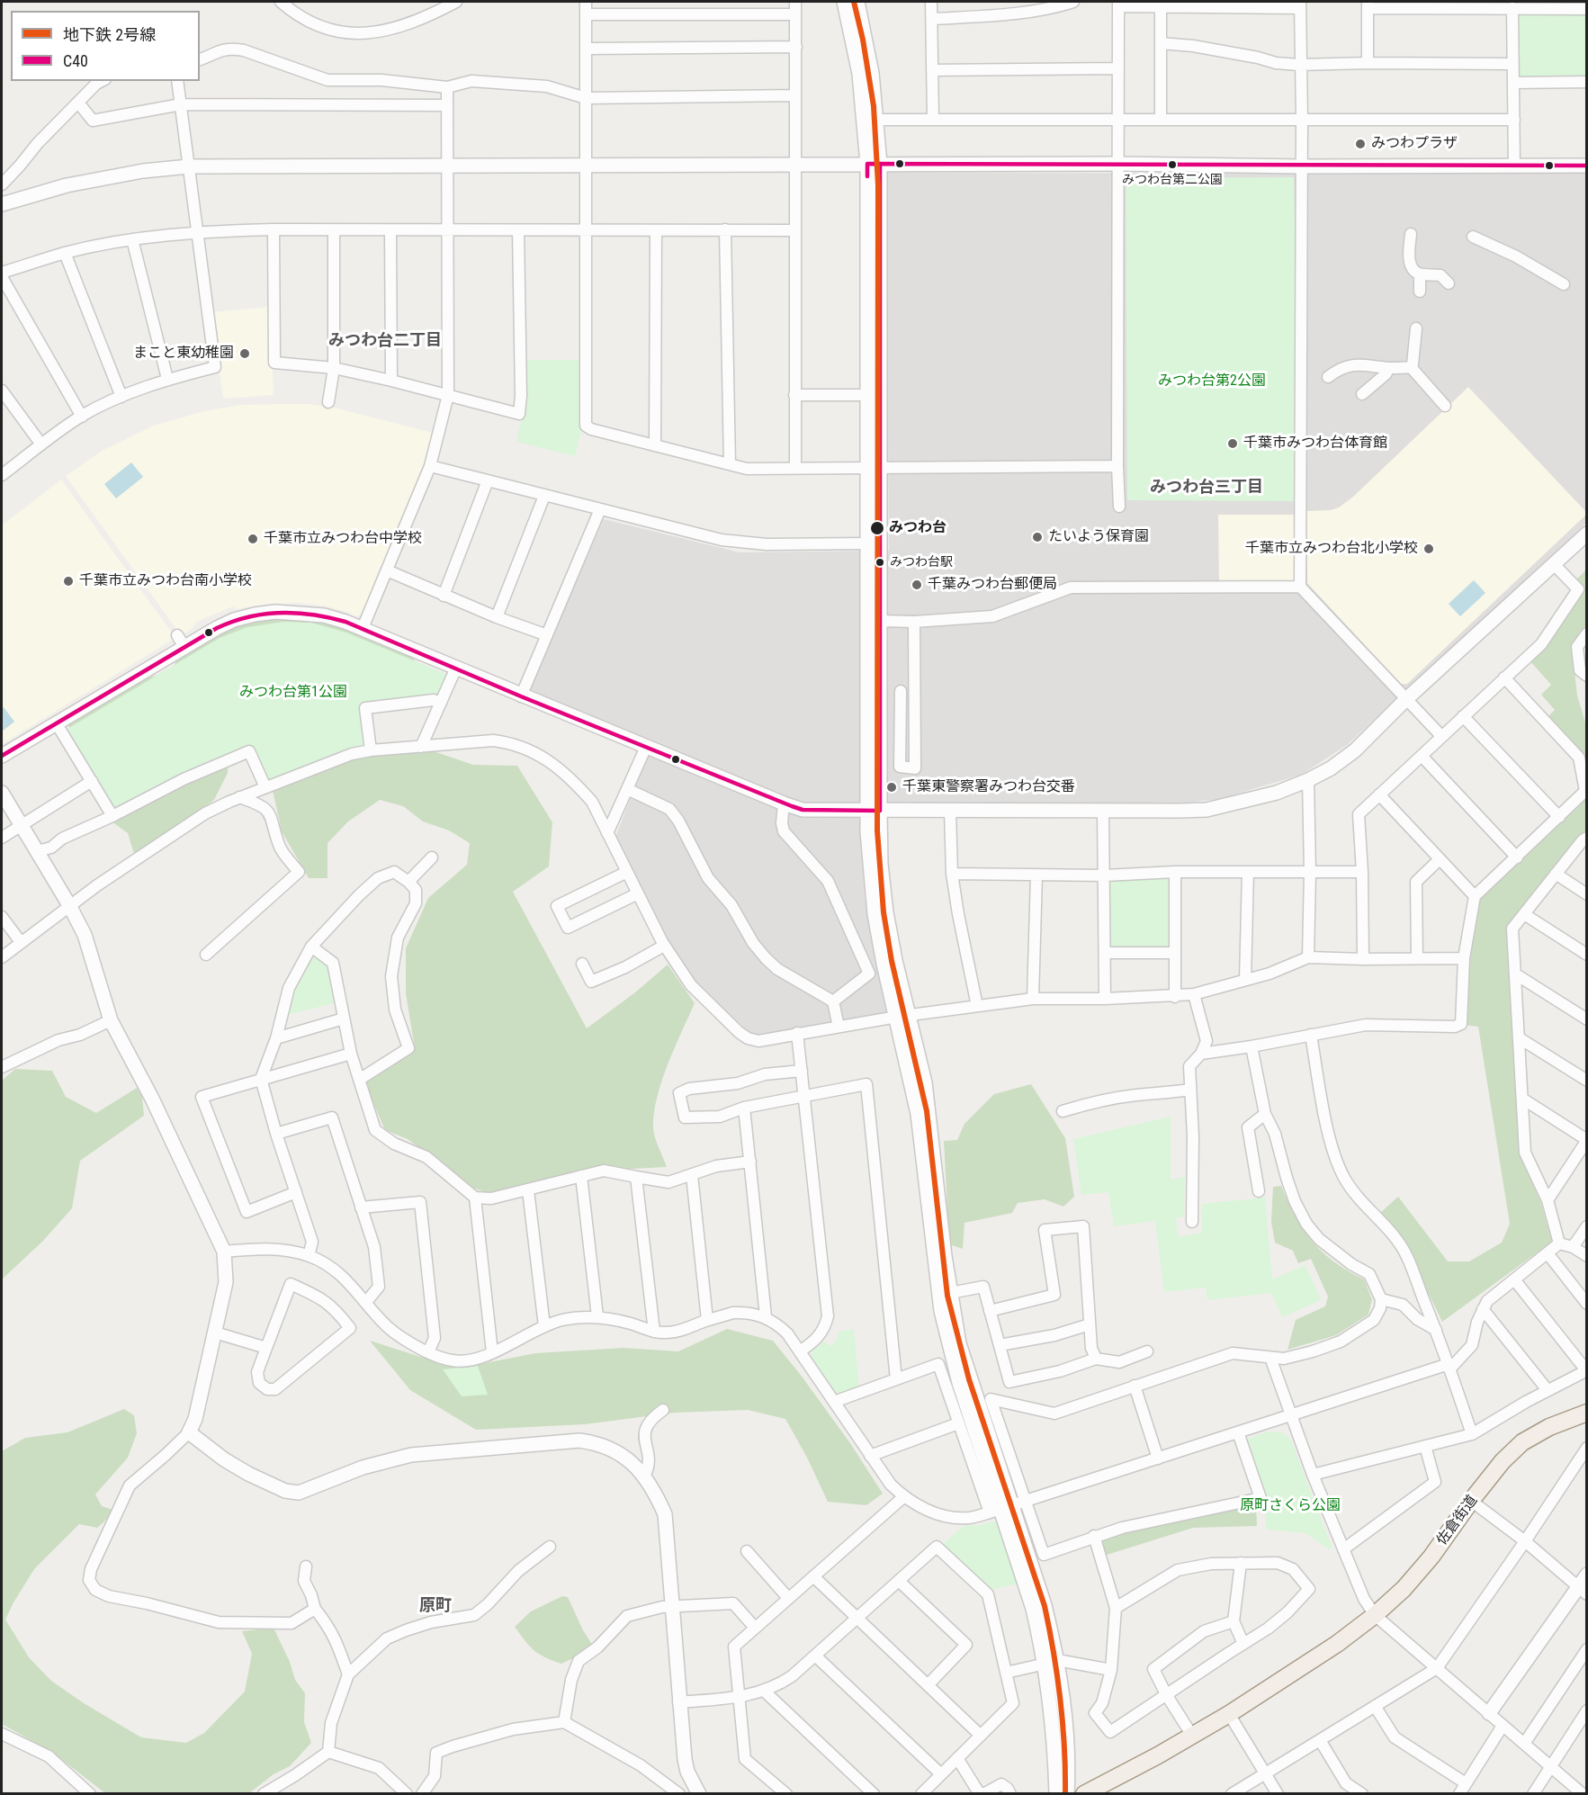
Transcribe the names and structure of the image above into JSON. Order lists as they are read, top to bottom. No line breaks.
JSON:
{"streets":{"main road":["佐倉街道"]},"districts":["みつわ台二丁目","みつわ台三丁目","原町"],"parks":["みつわ台第2公園","みつわ台第1公園","原町さくら公園"],"places":["みつわプラザ","みつわ台第二公園","まこと東幼稚園","千葉市みつわ台体育館","みつわ台","たいよう保育園","千葉市立みつわ台中学校","千葉市立みつわ台北小学校","みつわ台駅","千葉市立みつわ台南小学校","千葉みつわ台郵便局","千葉東警察署みつわ台交番"],"lines":["metro line 2号線","transit line C40"],"legend":["地下鉄 2号線","C40"]}
